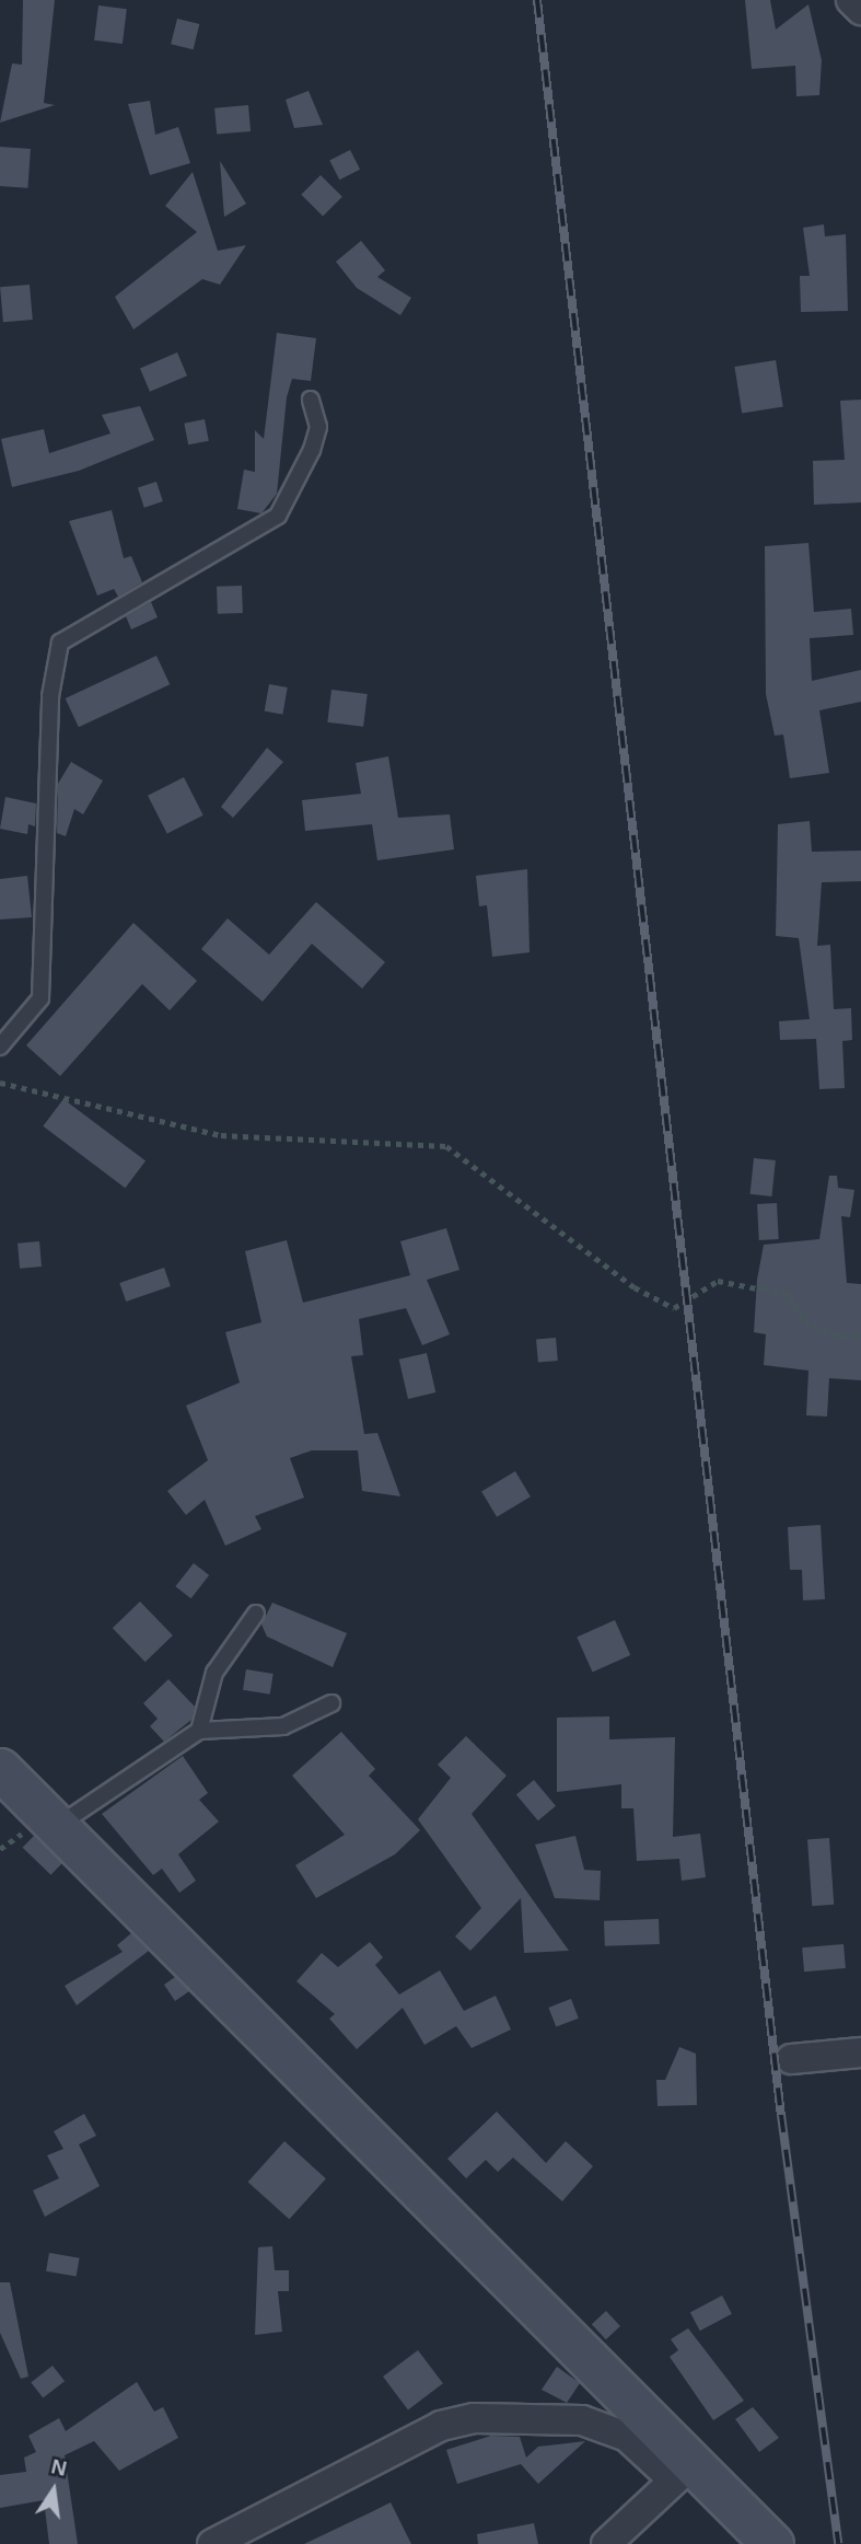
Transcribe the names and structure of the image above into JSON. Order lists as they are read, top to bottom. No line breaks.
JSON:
{"north":"top"}
